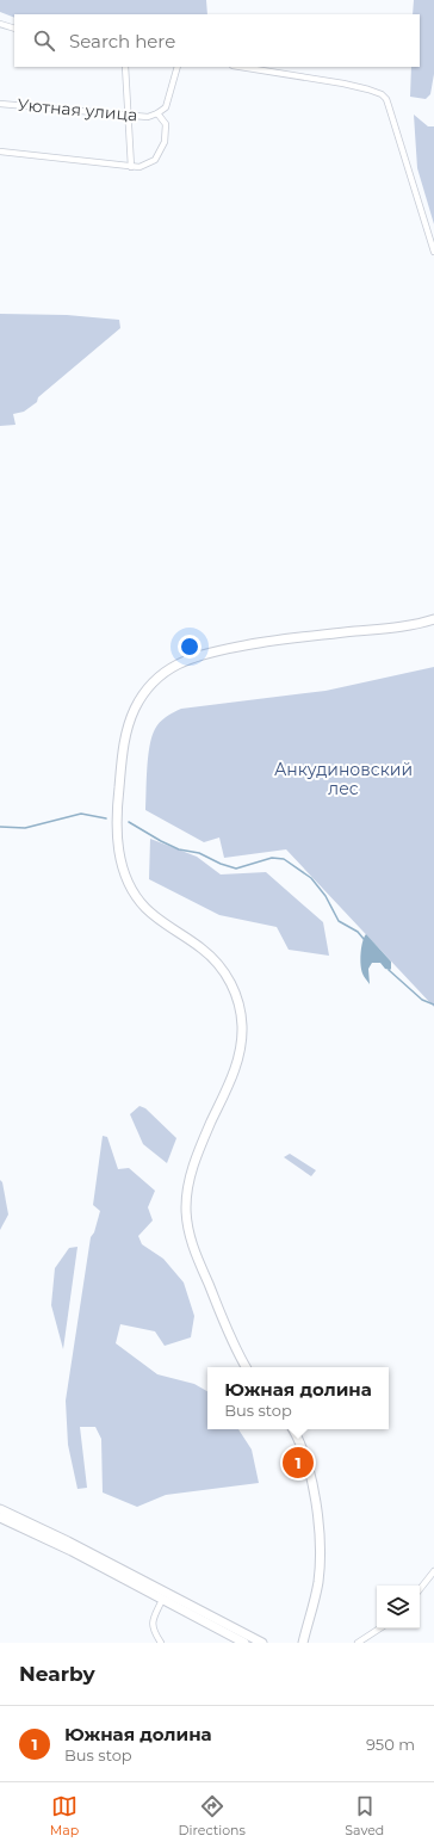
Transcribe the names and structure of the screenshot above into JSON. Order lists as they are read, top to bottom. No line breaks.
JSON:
{"streets":{"street":["Уютная улица"]},"parks":["Анкудиновский лес"],"page":{"search":"Search here","popup":["Южная долина","Bus stop"],"pins":"1","heading":"Nearby","list":[{"mark":"1","name":"Южная долина","note":"Bus stop","value":"950 m"}],"nav":["Map","Directions","Saved"]}}
